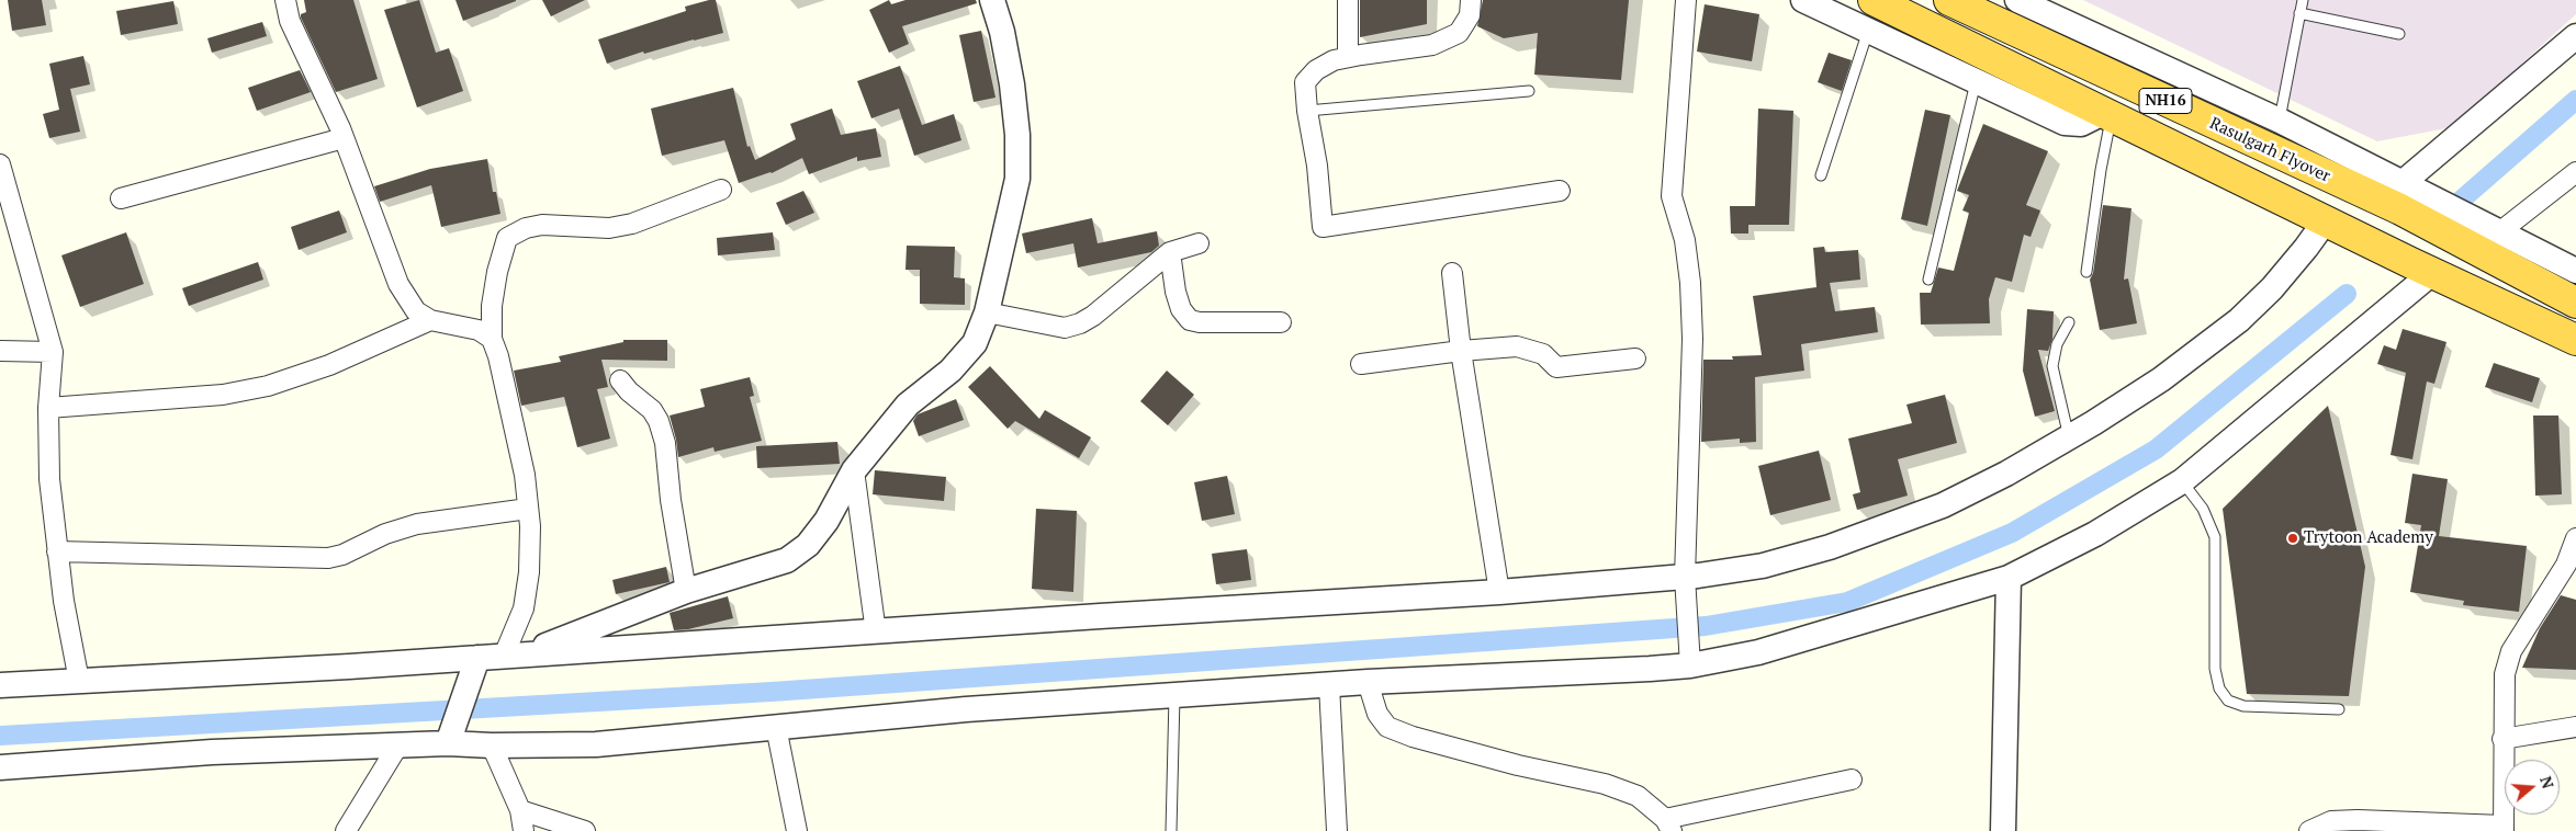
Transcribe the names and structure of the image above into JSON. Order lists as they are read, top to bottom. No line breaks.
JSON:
{"streets":{"highway":["NH16","Rasulgarh Flyover"]},"crossings":[["NH16","Rasulgarh Flyover"]],"places":["Trytoon Academy"],"north":"right"}
